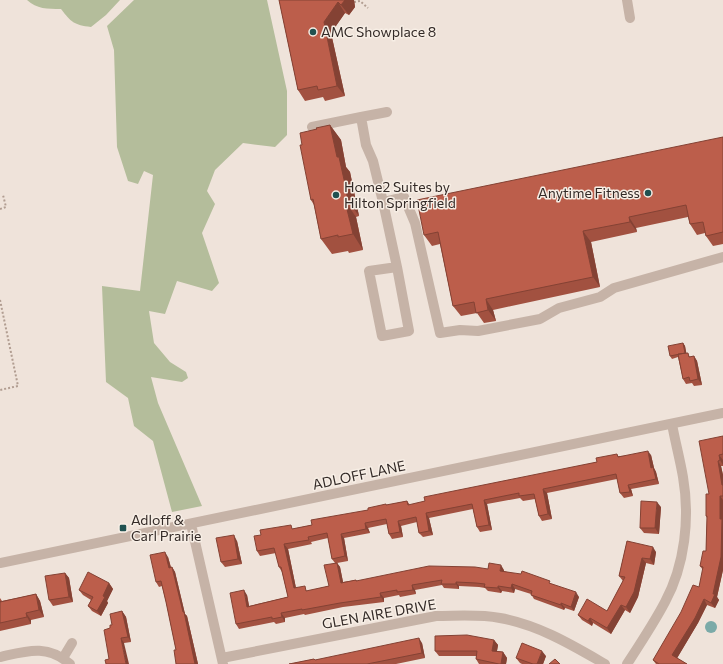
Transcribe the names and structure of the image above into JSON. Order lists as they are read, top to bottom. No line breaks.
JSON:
{"streets":{"street":["ADLOFF LANE","GLEN AIRE DRIVE"]},"places":{"other":["AMC Showplace 8","Anytime Fitness","Home2 Suites by Hilton Springfield"],"transit":["Adloff & Carl Prairie"]}}
